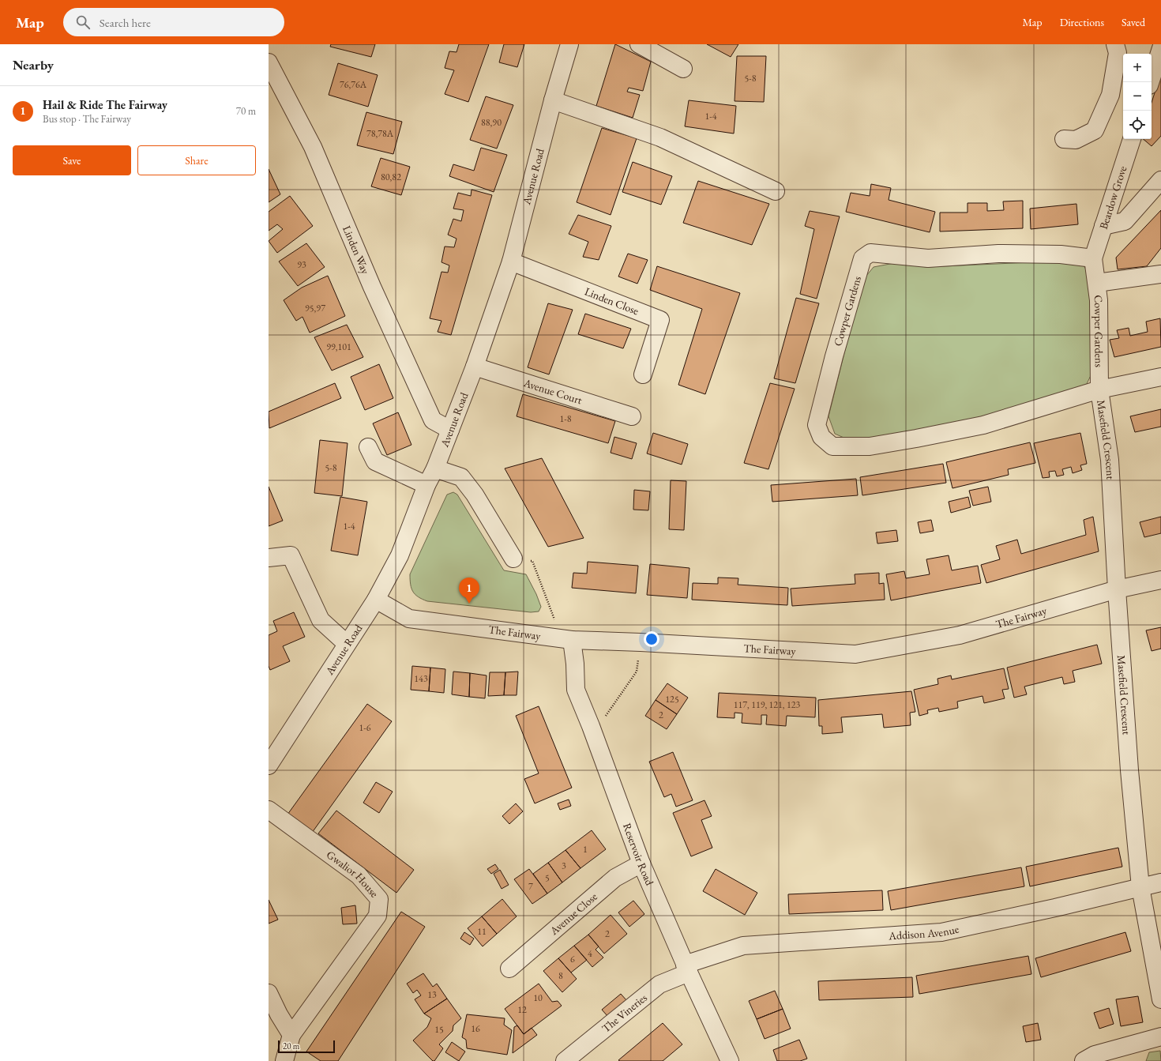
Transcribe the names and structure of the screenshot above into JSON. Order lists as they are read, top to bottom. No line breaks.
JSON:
{"streets":{"street":["Avenue Road","Beardow Grove","Linden Way","Linden Close","Cowper Gardens","Avenue Court","Masefield Crescent","The Fairway","Reservoir Road","Gwalior House","Avenue Close","Addison Avenue","The Vineries"]},"crossings":[["Avenue Road","Linden Way"],["Avenue Road","Linden Close"],["Avenue Road","Avenue Court"],["Avenue Road","The Fairway"],["Beardow Grove","Cowper Gardens"],["Cowper Gardens","Masefield Crescent"],["Masefield Crescent","The Fairway"],["Masefield Crescent","Addison Avenue"],["The Fairway","Reservoir Road"],["Reservoir Road","Avenue Close"],["Reservoir Road","Addison Avenue"],["Reservoir Road","The Vineries"],["Addison Avenue","The Vineries"]],"house_numbers":["5-8","76,76A","1-4","88,90","78,78A","80,82","93","95,97","99,101","1-8","5-8","1-4","143","125","117, 119, 121, 123","2","1-6","1","3","5","7","11","2","4","6","8","13","10","12","16","15"],"scale_bar":"20 m","page":{"header":"Map","search":"Search here","nav":["Map","Directions","Saved"],"heading":"Nearby","map_buttons":["+","−"],"list":[{"mark":"1","name":"Hail & Ride The Fairway","note":"Bus stop · The Fairway","value":"70 m"}],"buttons":["Save","Share"],"pins":"1","scale":"20 m"}}
